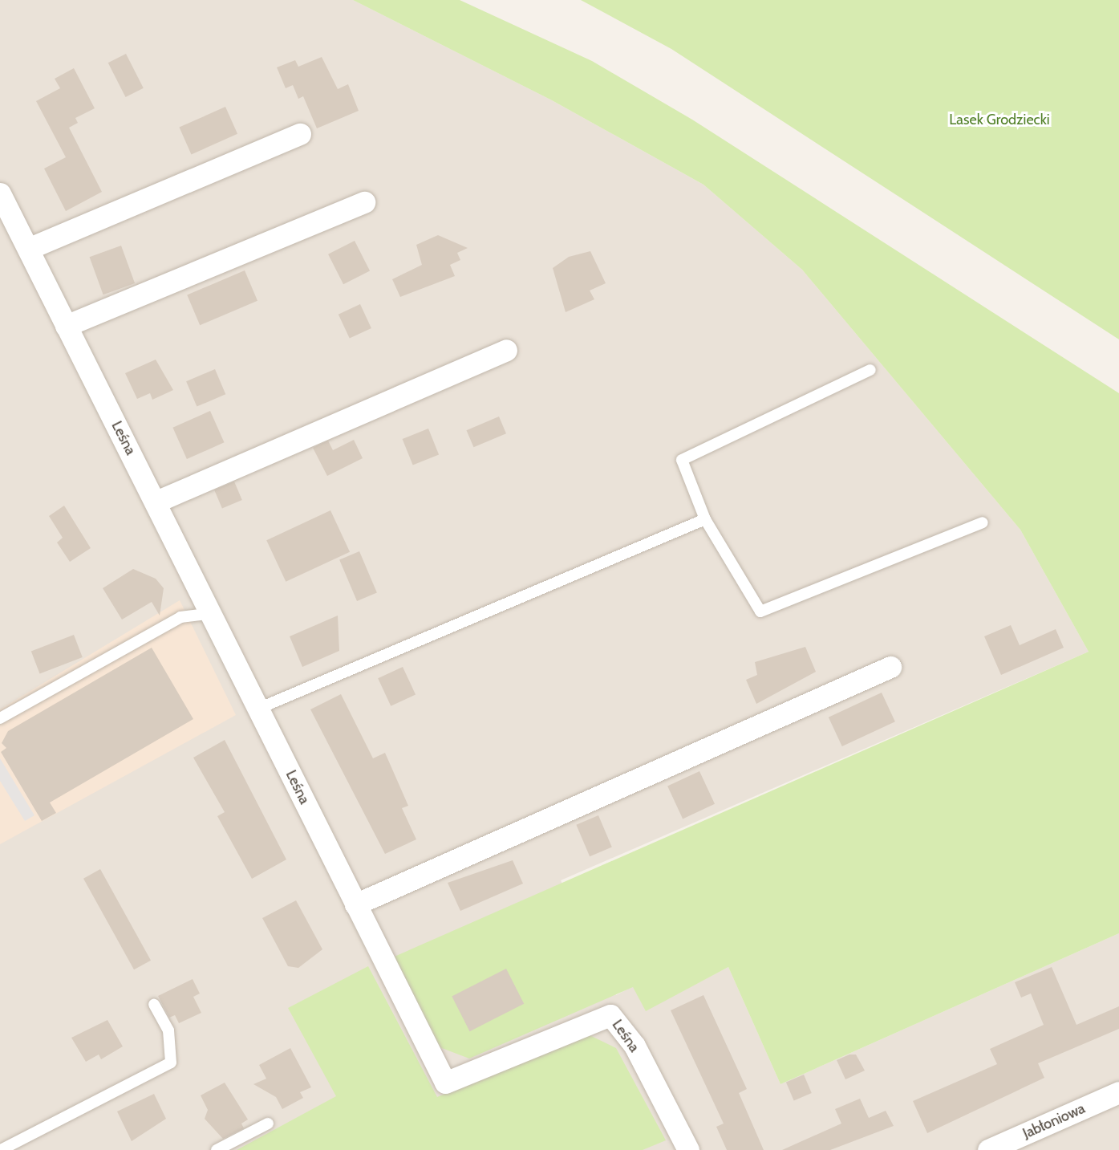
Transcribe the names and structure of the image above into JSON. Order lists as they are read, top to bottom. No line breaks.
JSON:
{"streets":{"street":["Leśna","Jabłoniowa"]},"parks":["Lasek Grodziecki"]}
